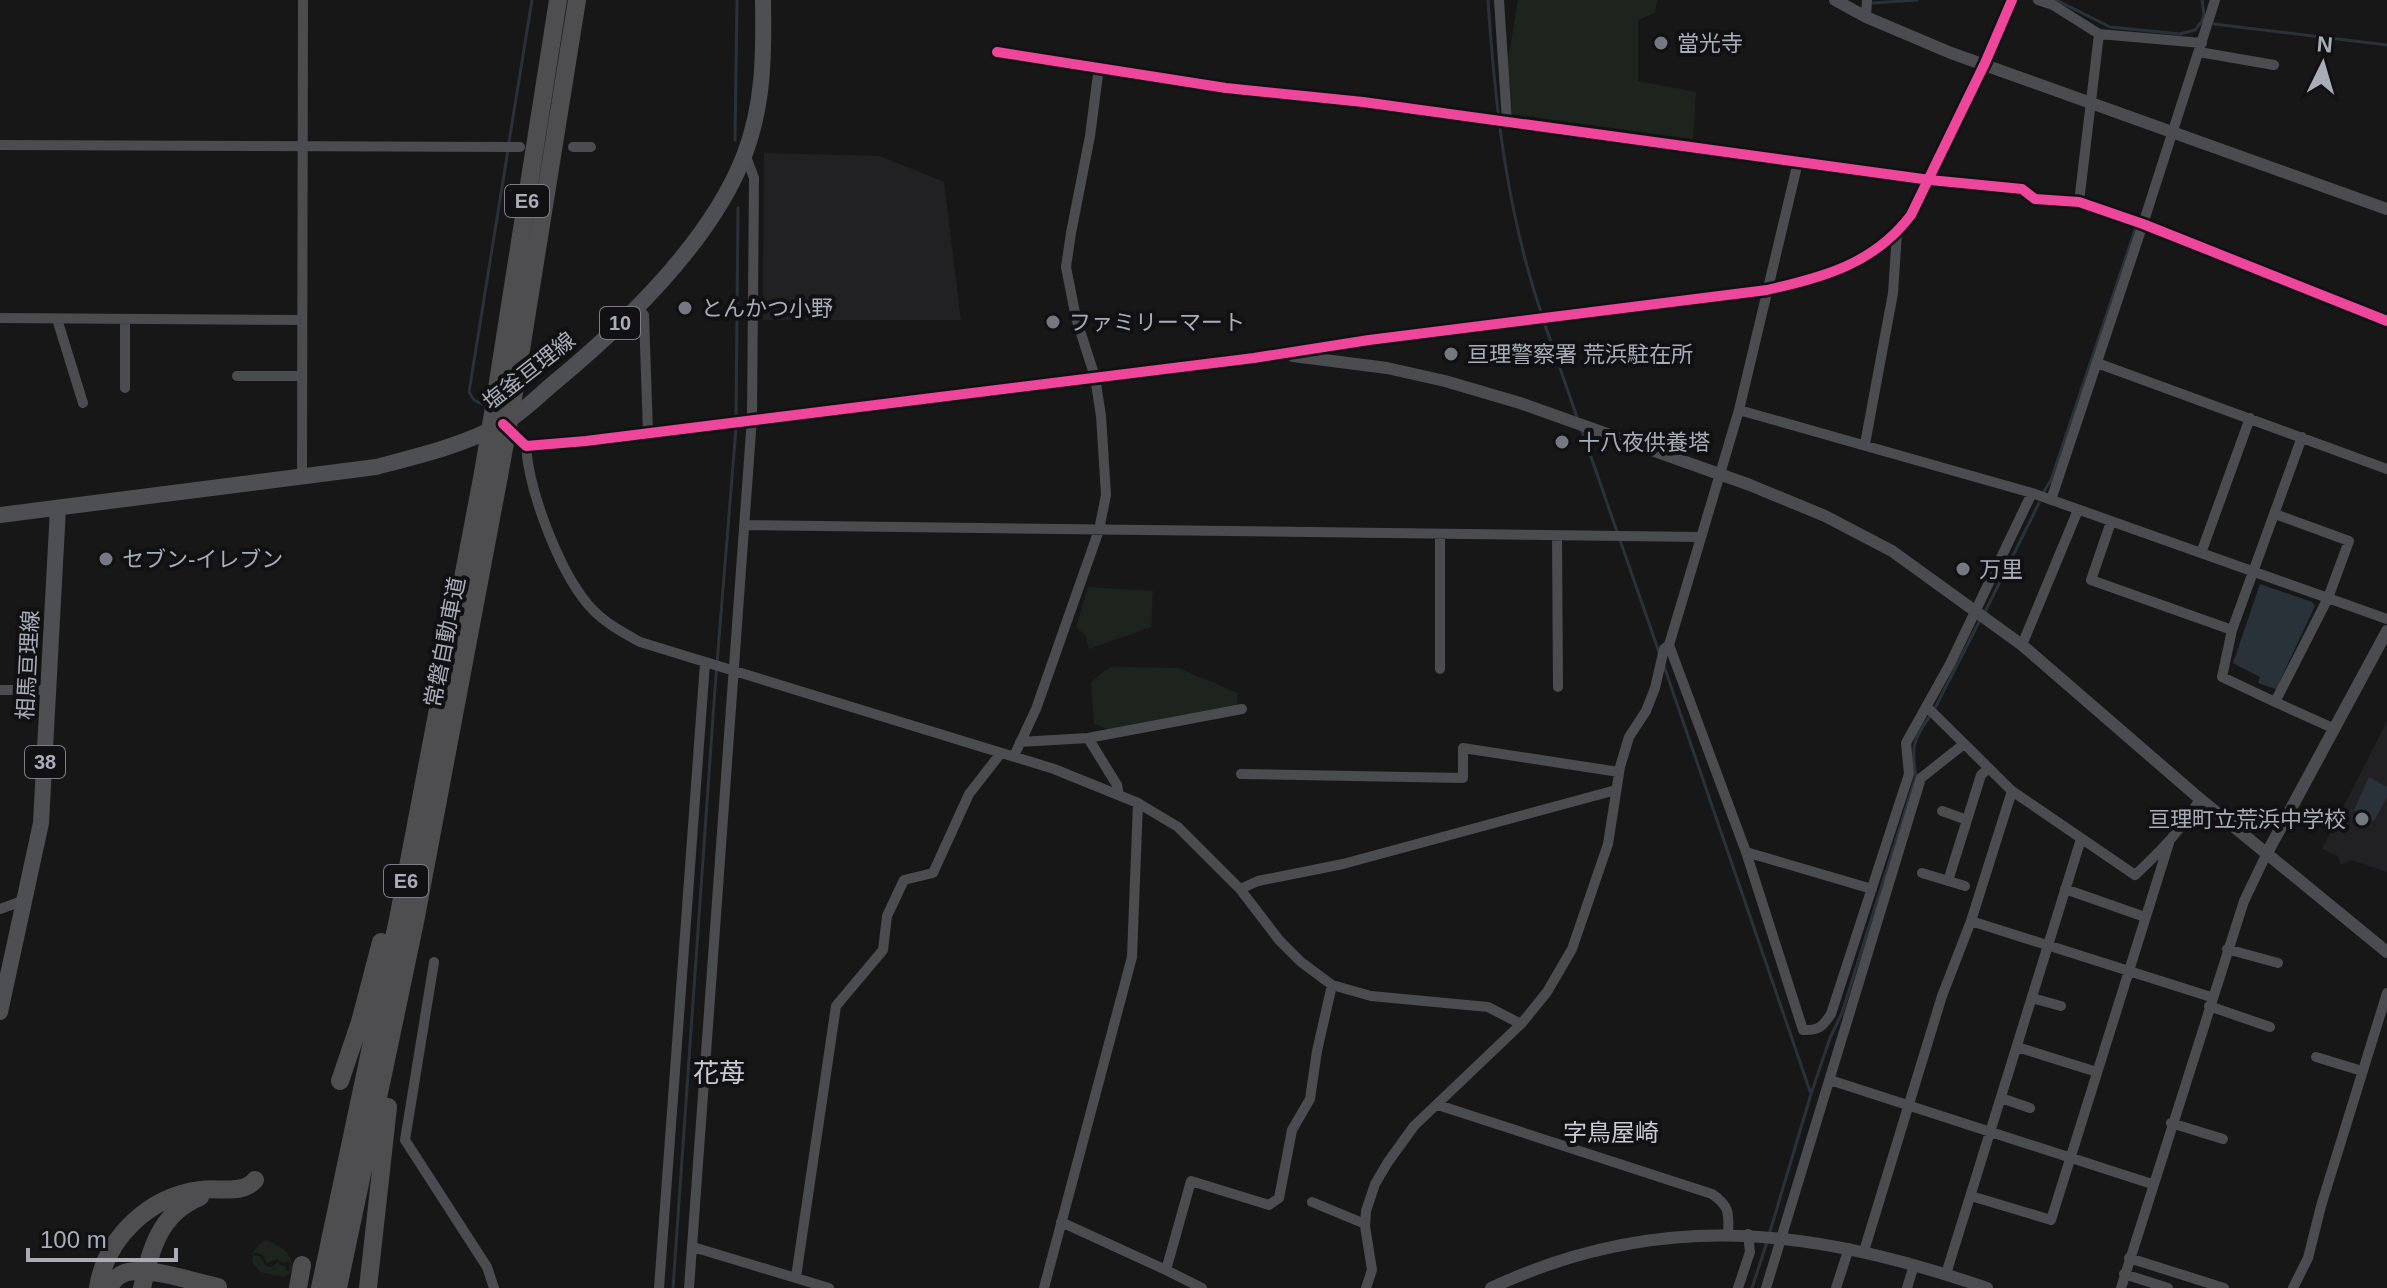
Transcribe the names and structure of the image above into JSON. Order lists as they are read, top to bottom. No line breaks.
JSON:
{"streets":{"highway":["E6","常磐自動車道"],"main road":["10","塩釜亘理線","相馬亘理線","38"]},"crossings":[["塩釜亘理線","相馬亘理線"]],"districts":["花苺","字鳥屋崎"],"places":["當光寺","とんかつ小野","ファミリーマート","亘理警察署 荒浜駐在所","十八夜供養塔","セブン-イレブン","万里","亘理町立荒浜中学校"],"scale_bar":"100 m","north":"top"}
